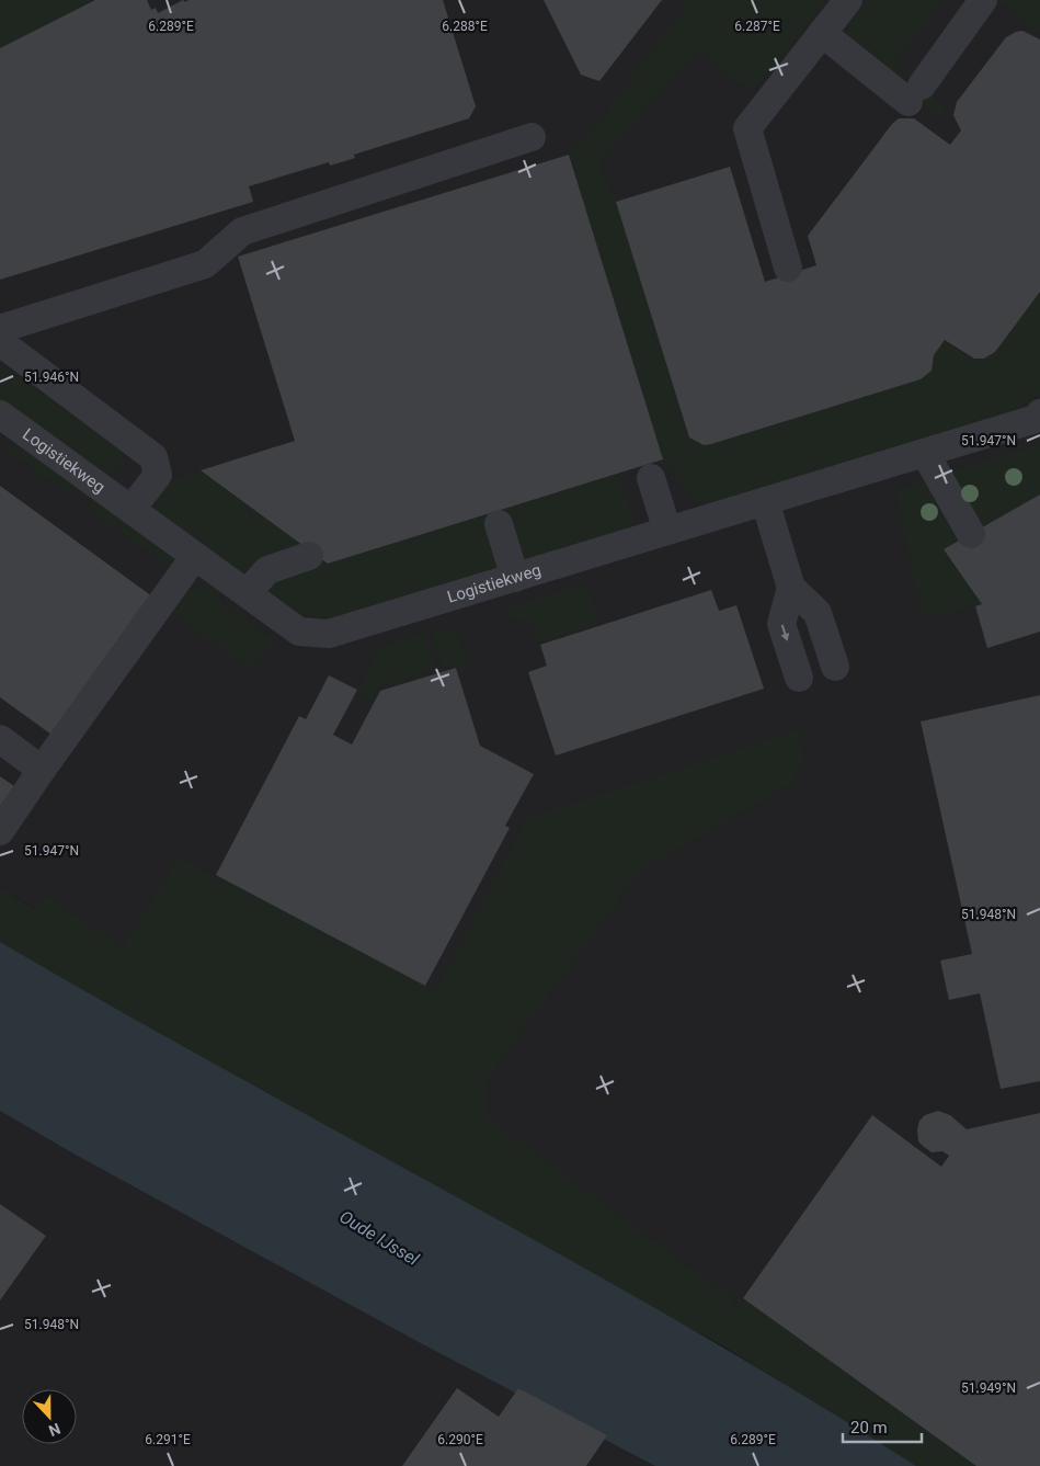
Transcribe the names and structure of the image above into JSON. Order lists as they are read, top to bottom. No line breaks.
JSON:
{"streets":{"street":["Logistiekweg"]},"water":["Oude IJssel"],"scale_bar":"20 m","north":"bottom","coordinates":["6.289°E","6.288°E","6.287°E","51.946°N","51.947°N","51.948°N","51.949°N","6.291°E","6.290°E"]}
